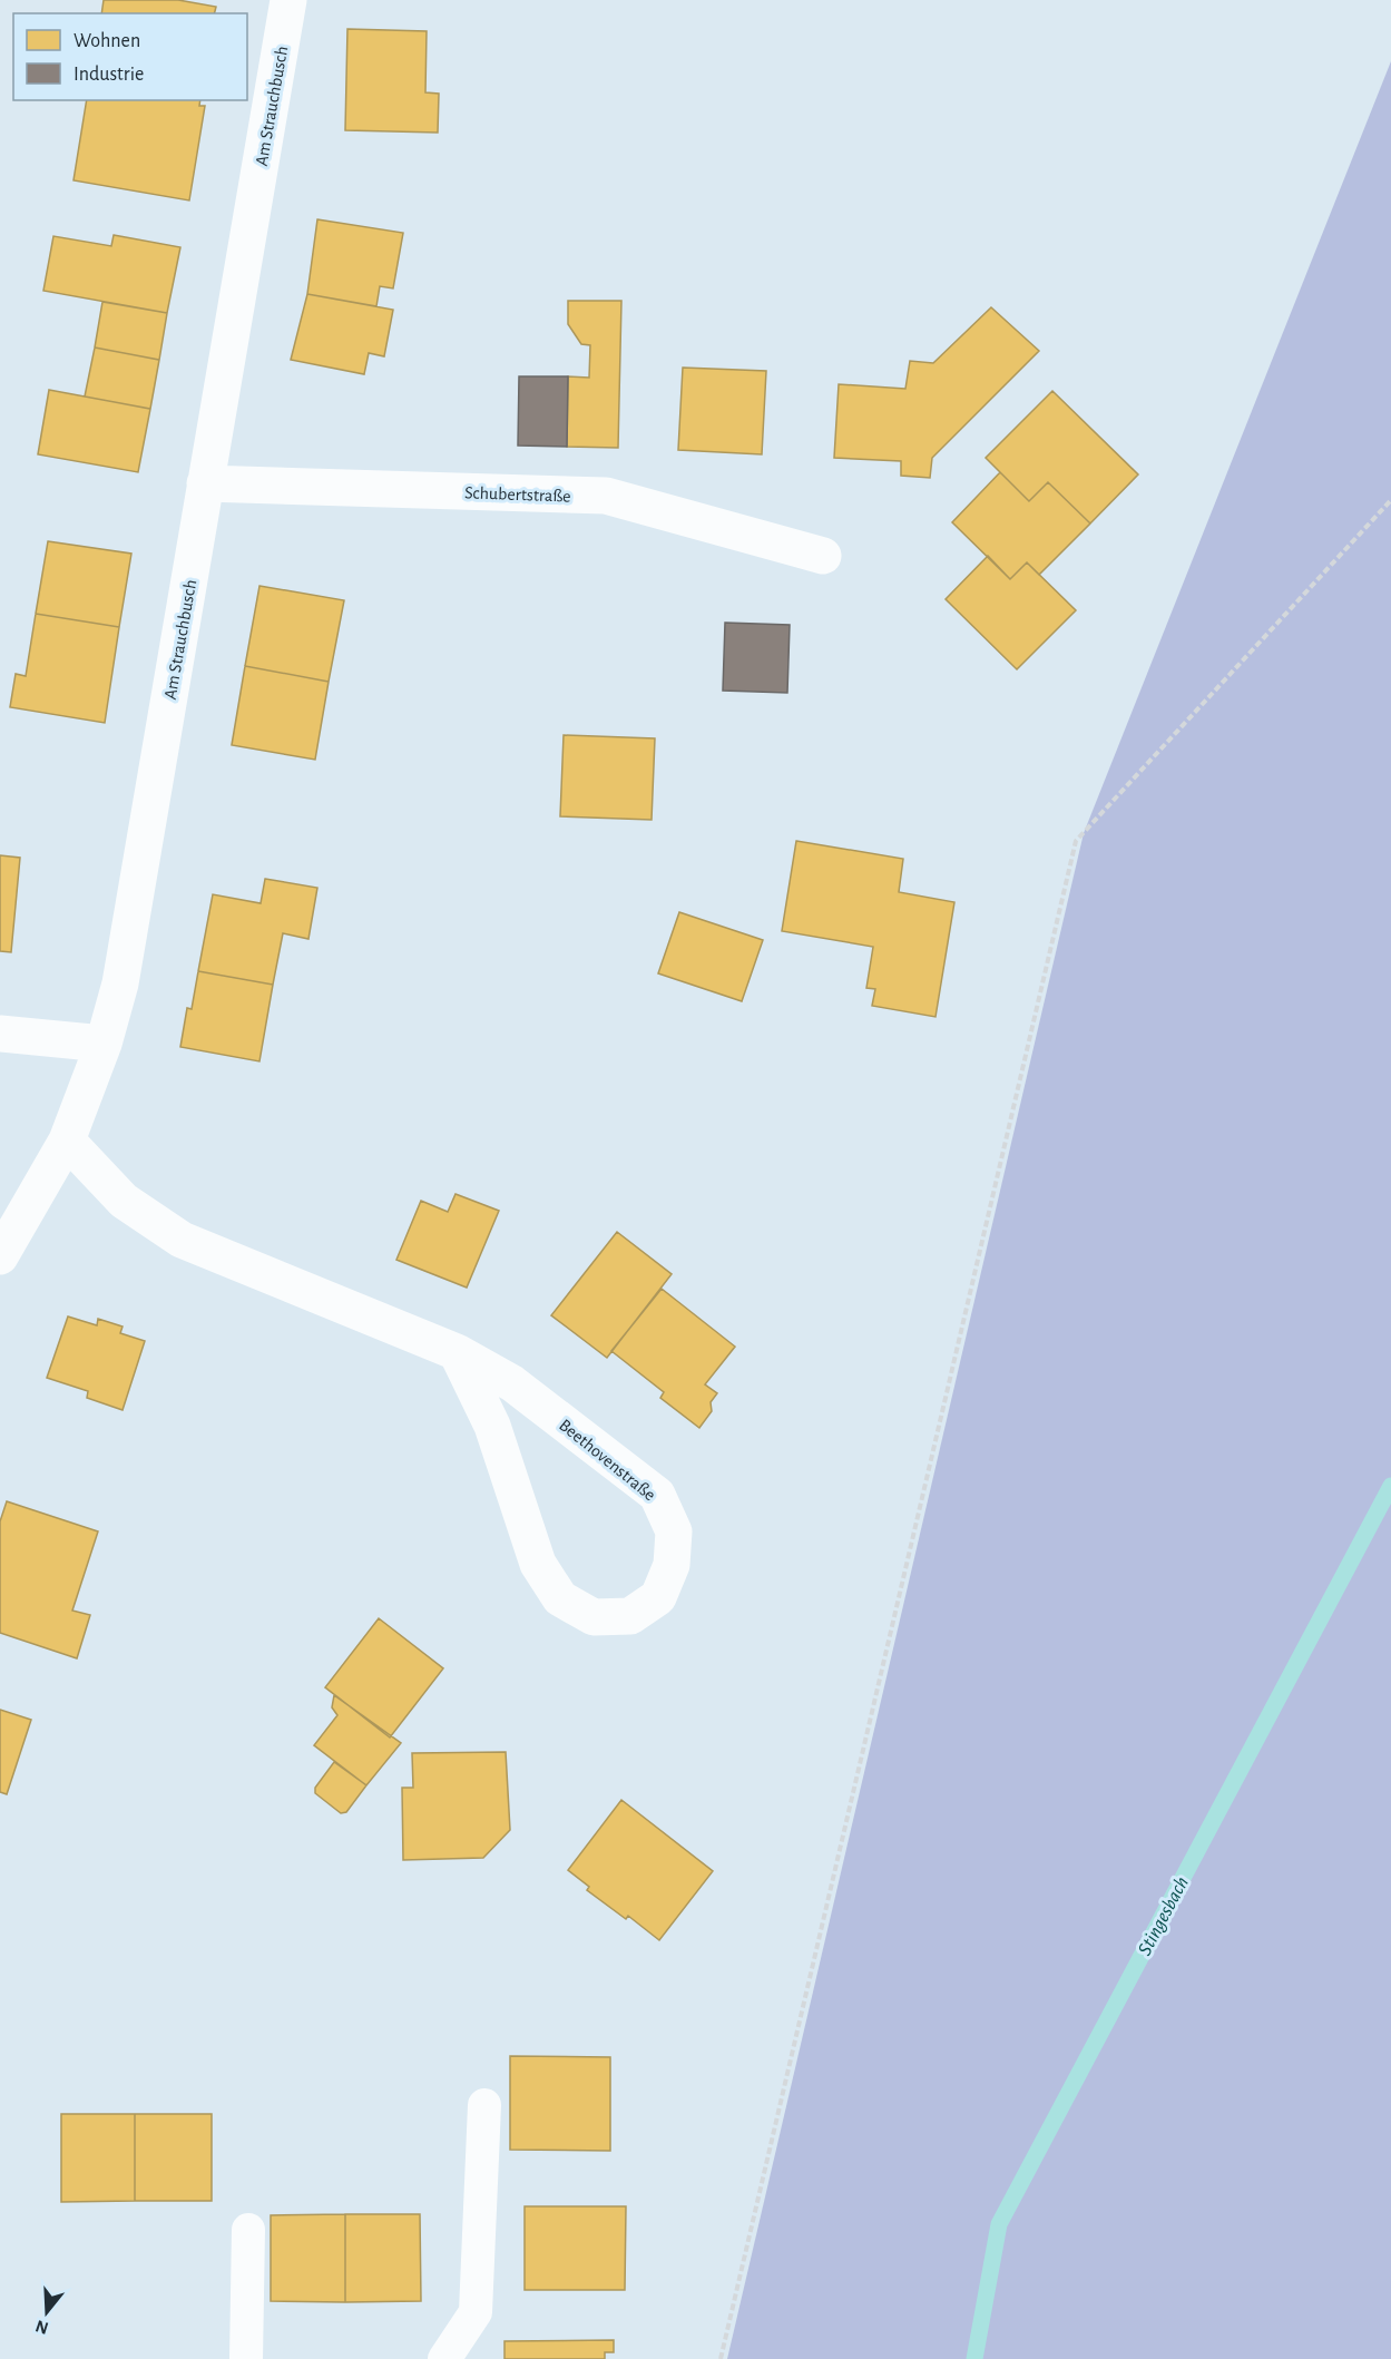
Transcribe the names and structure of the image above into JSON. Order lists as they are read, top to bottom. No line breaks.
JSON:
{"streets":{"street":["Am Strauchbusch","Schubertstraße","Beethovenstraße"]},"crossings":[["Am Strauchbusch","Schubertstraße"],["Am Strauchbusch","Beethovenstraße"]],"water":["Stingesbach"],"legend":["Wohnen","Industrie"],"north":"bottom"}
